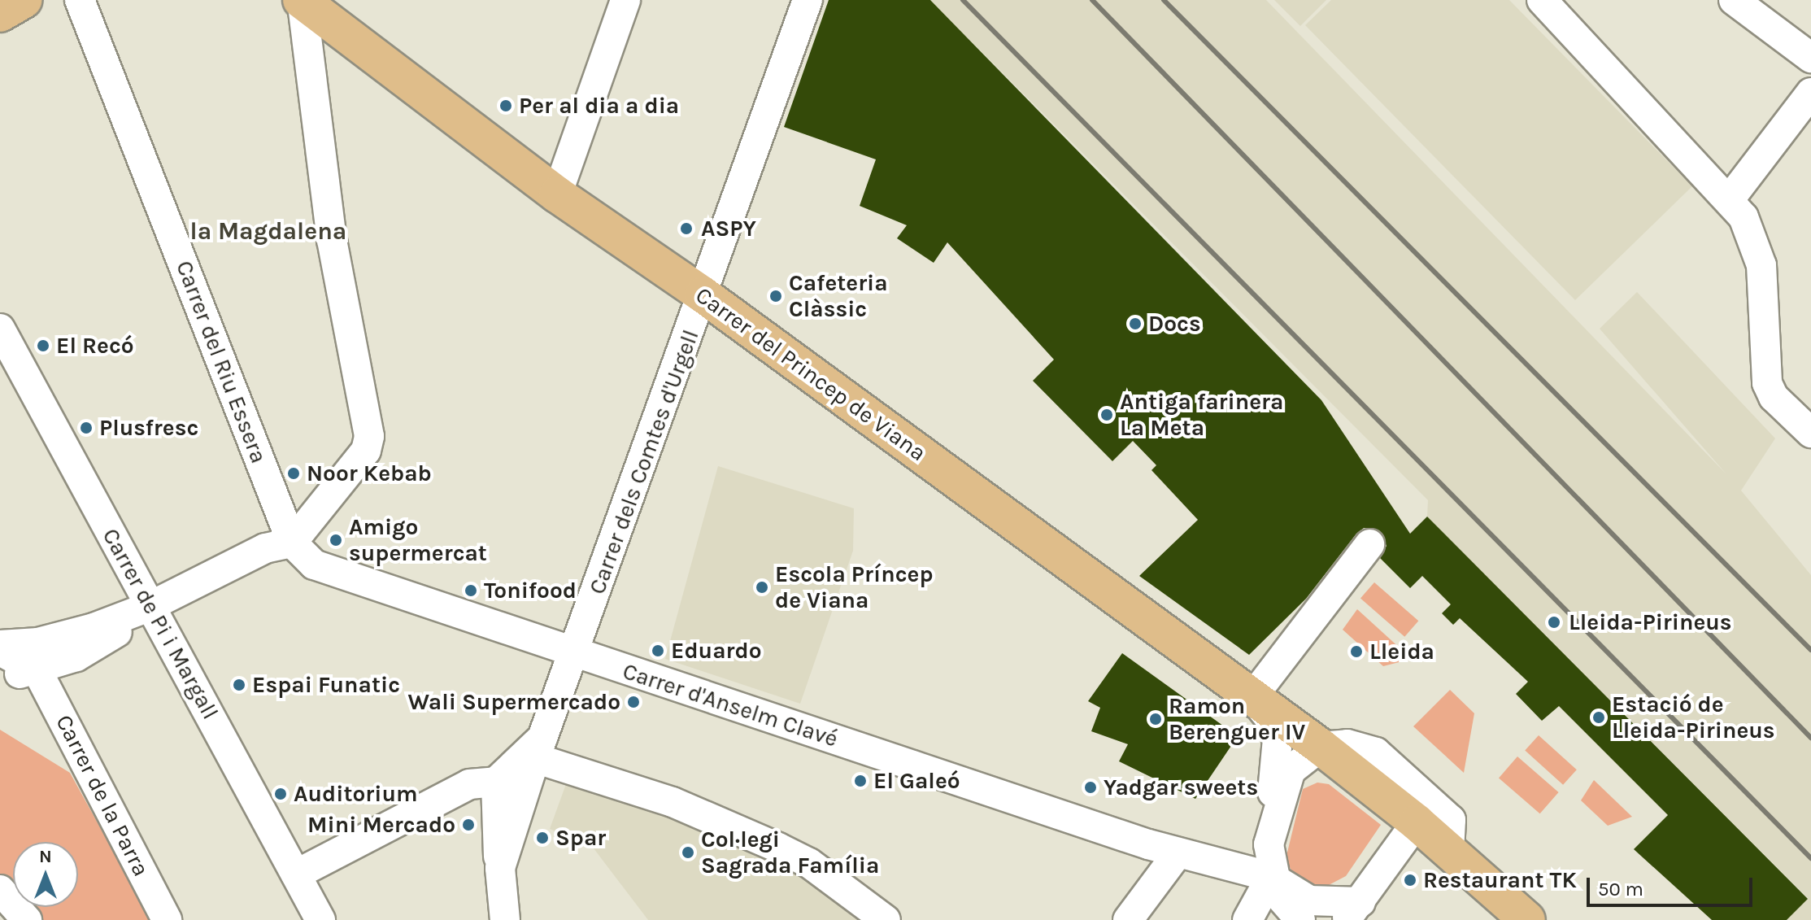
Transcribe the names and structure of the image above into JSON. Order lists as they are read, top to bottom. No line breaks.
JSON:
{"streets":{"main road":["Carrer del Princep de Viana"],"street":["Carrer del Riu Essera","Carrer dels Comtes d'Urgell","Carrer de Pi i Margall","Carrer d'Anselm Clavé","Carrer de la Parra"]},"crossings":[["Carrer del Riu Essera","Carrer d'Anselm Clavé"],["Carrer del Princep de Viana","Carrer dels Comtes d'Urgell"],["Carrer dels Comtes d'Urgell","Carrer d'Anselm Clavé"]],"districts":["la Magdalena"],"places":["Per al dia a dia","ASPY","Cafeteria Clàssic","Docs","El Recó","Antiga farinera La Meta","Plusfresc","Noor Kebab","Amigo supermercat","Escola Príncep de Viana","Tonifood","Lleida-Pirineus","Eduardo","Lleida","Espai Funatic","Wali Supermercado","Estació de Lleida-Pirineus","Ramon Berenguer IV","El Galeó","Yadgar sweets","Auditorium","Mini Mercado","Spar","Col·legi Sagrada Família","Restaurant TK"],"scale_bar":"50 m","north":"top"}
